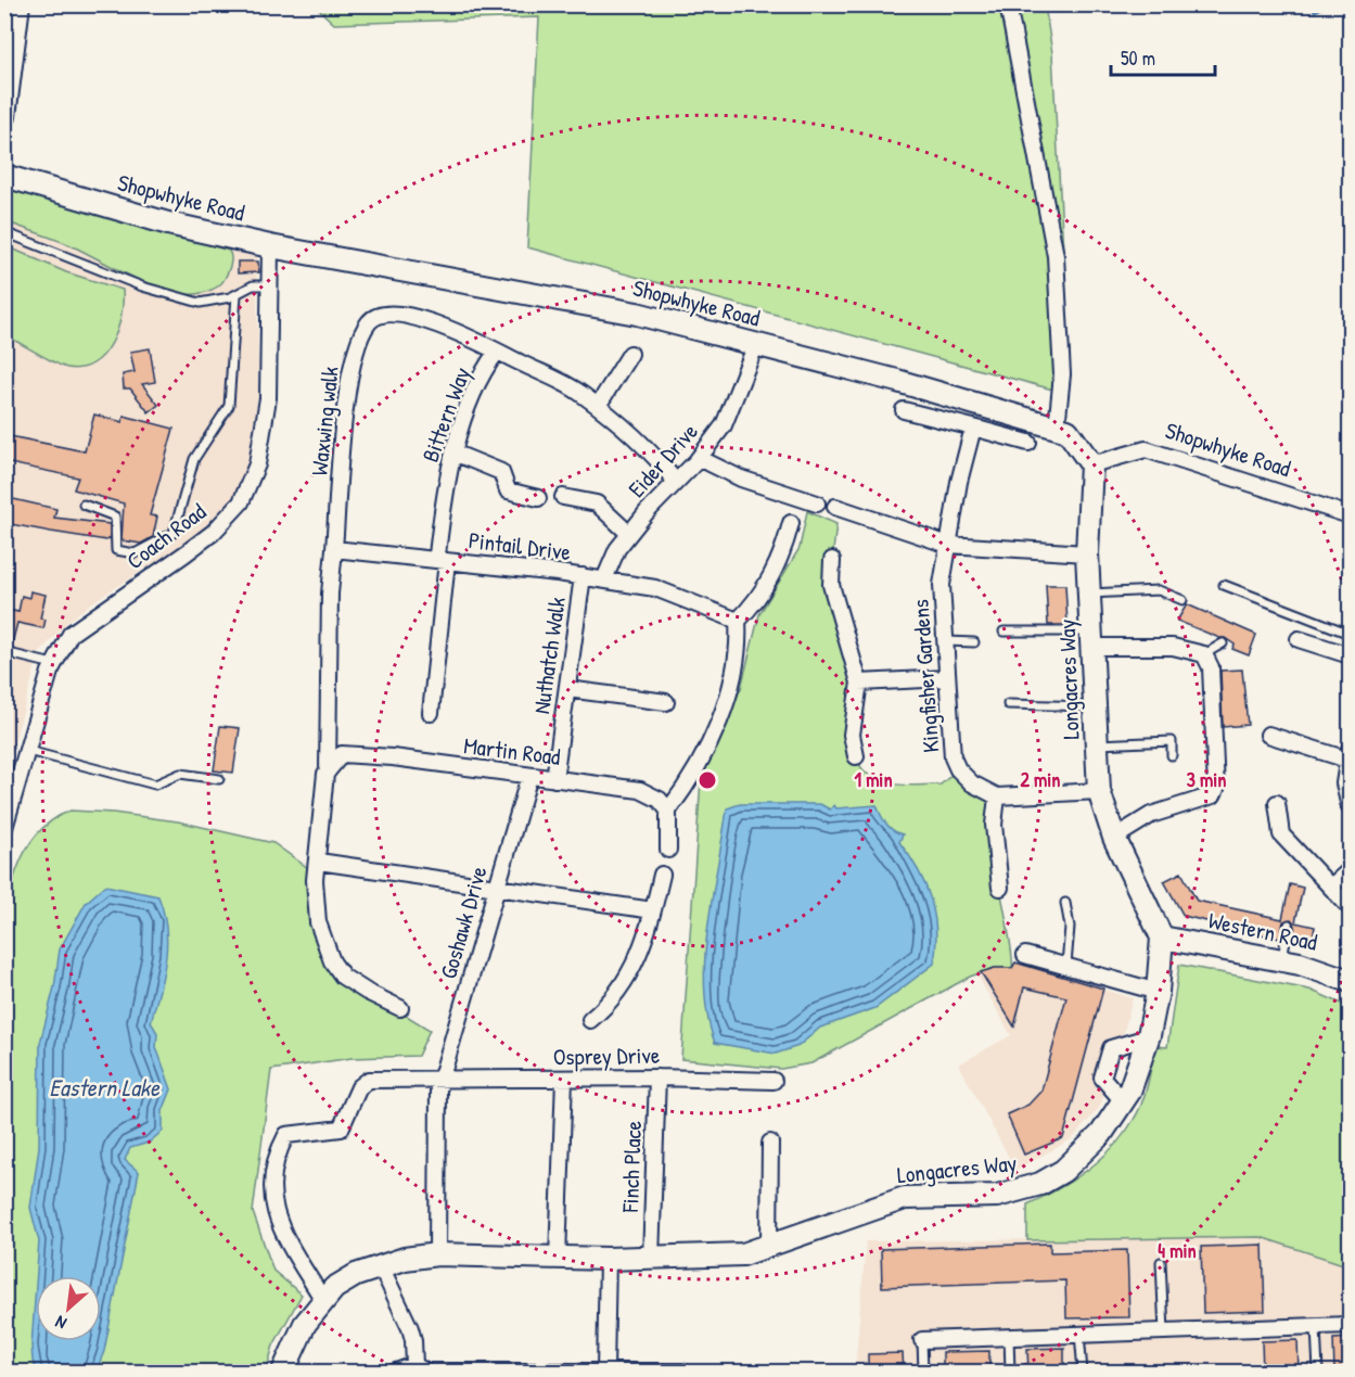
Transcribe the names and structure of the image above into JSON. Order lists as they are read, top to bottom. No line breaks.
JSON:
{"streets":{"main road":["Shopwhyke Road","Longacres Way","Western Road"],"street":["Bittern Way","Waxwing walk","Eider Drive","Coach Road","Pintail Drive","Nuthatch Walk","Kingfisher Gardens","Martin Road","Goshawk Drive","Osprey Drive","Finch Place"]},"crossings":[["Shopwhyke Road","Eider Drive"],["Shopwhyke Road","Coach Road"],["Shopwhyke Road","Longacres Way"],["Bittern Way","Waxwing walk"],["Bittern Way","Eider Drive"],["Bittern Way","Pintail Drive"],["Waxwing walk","Pintail Drive"],["Eider Drive","Pintail Drive"],["Pintail Drive","Nuthatch Walk"],["Nuthatch Walk","Martin Road"],["Longacres Way","Goshawk Drive"],["Longacres Way","Western Road"],["Longacres Way","Osprey Drive"],["Longacres Way","Finch Place"],["Martin Road","Goshawk Drive"],["Goshawk Drive","Osprey Drive"],["Osprey Drive","Finch Place"]],"water":["Eastern Lake"],"scale_bar":"50 m","north":"bottom left","rings":["1 min","2 min","3 min","4 min"]}
